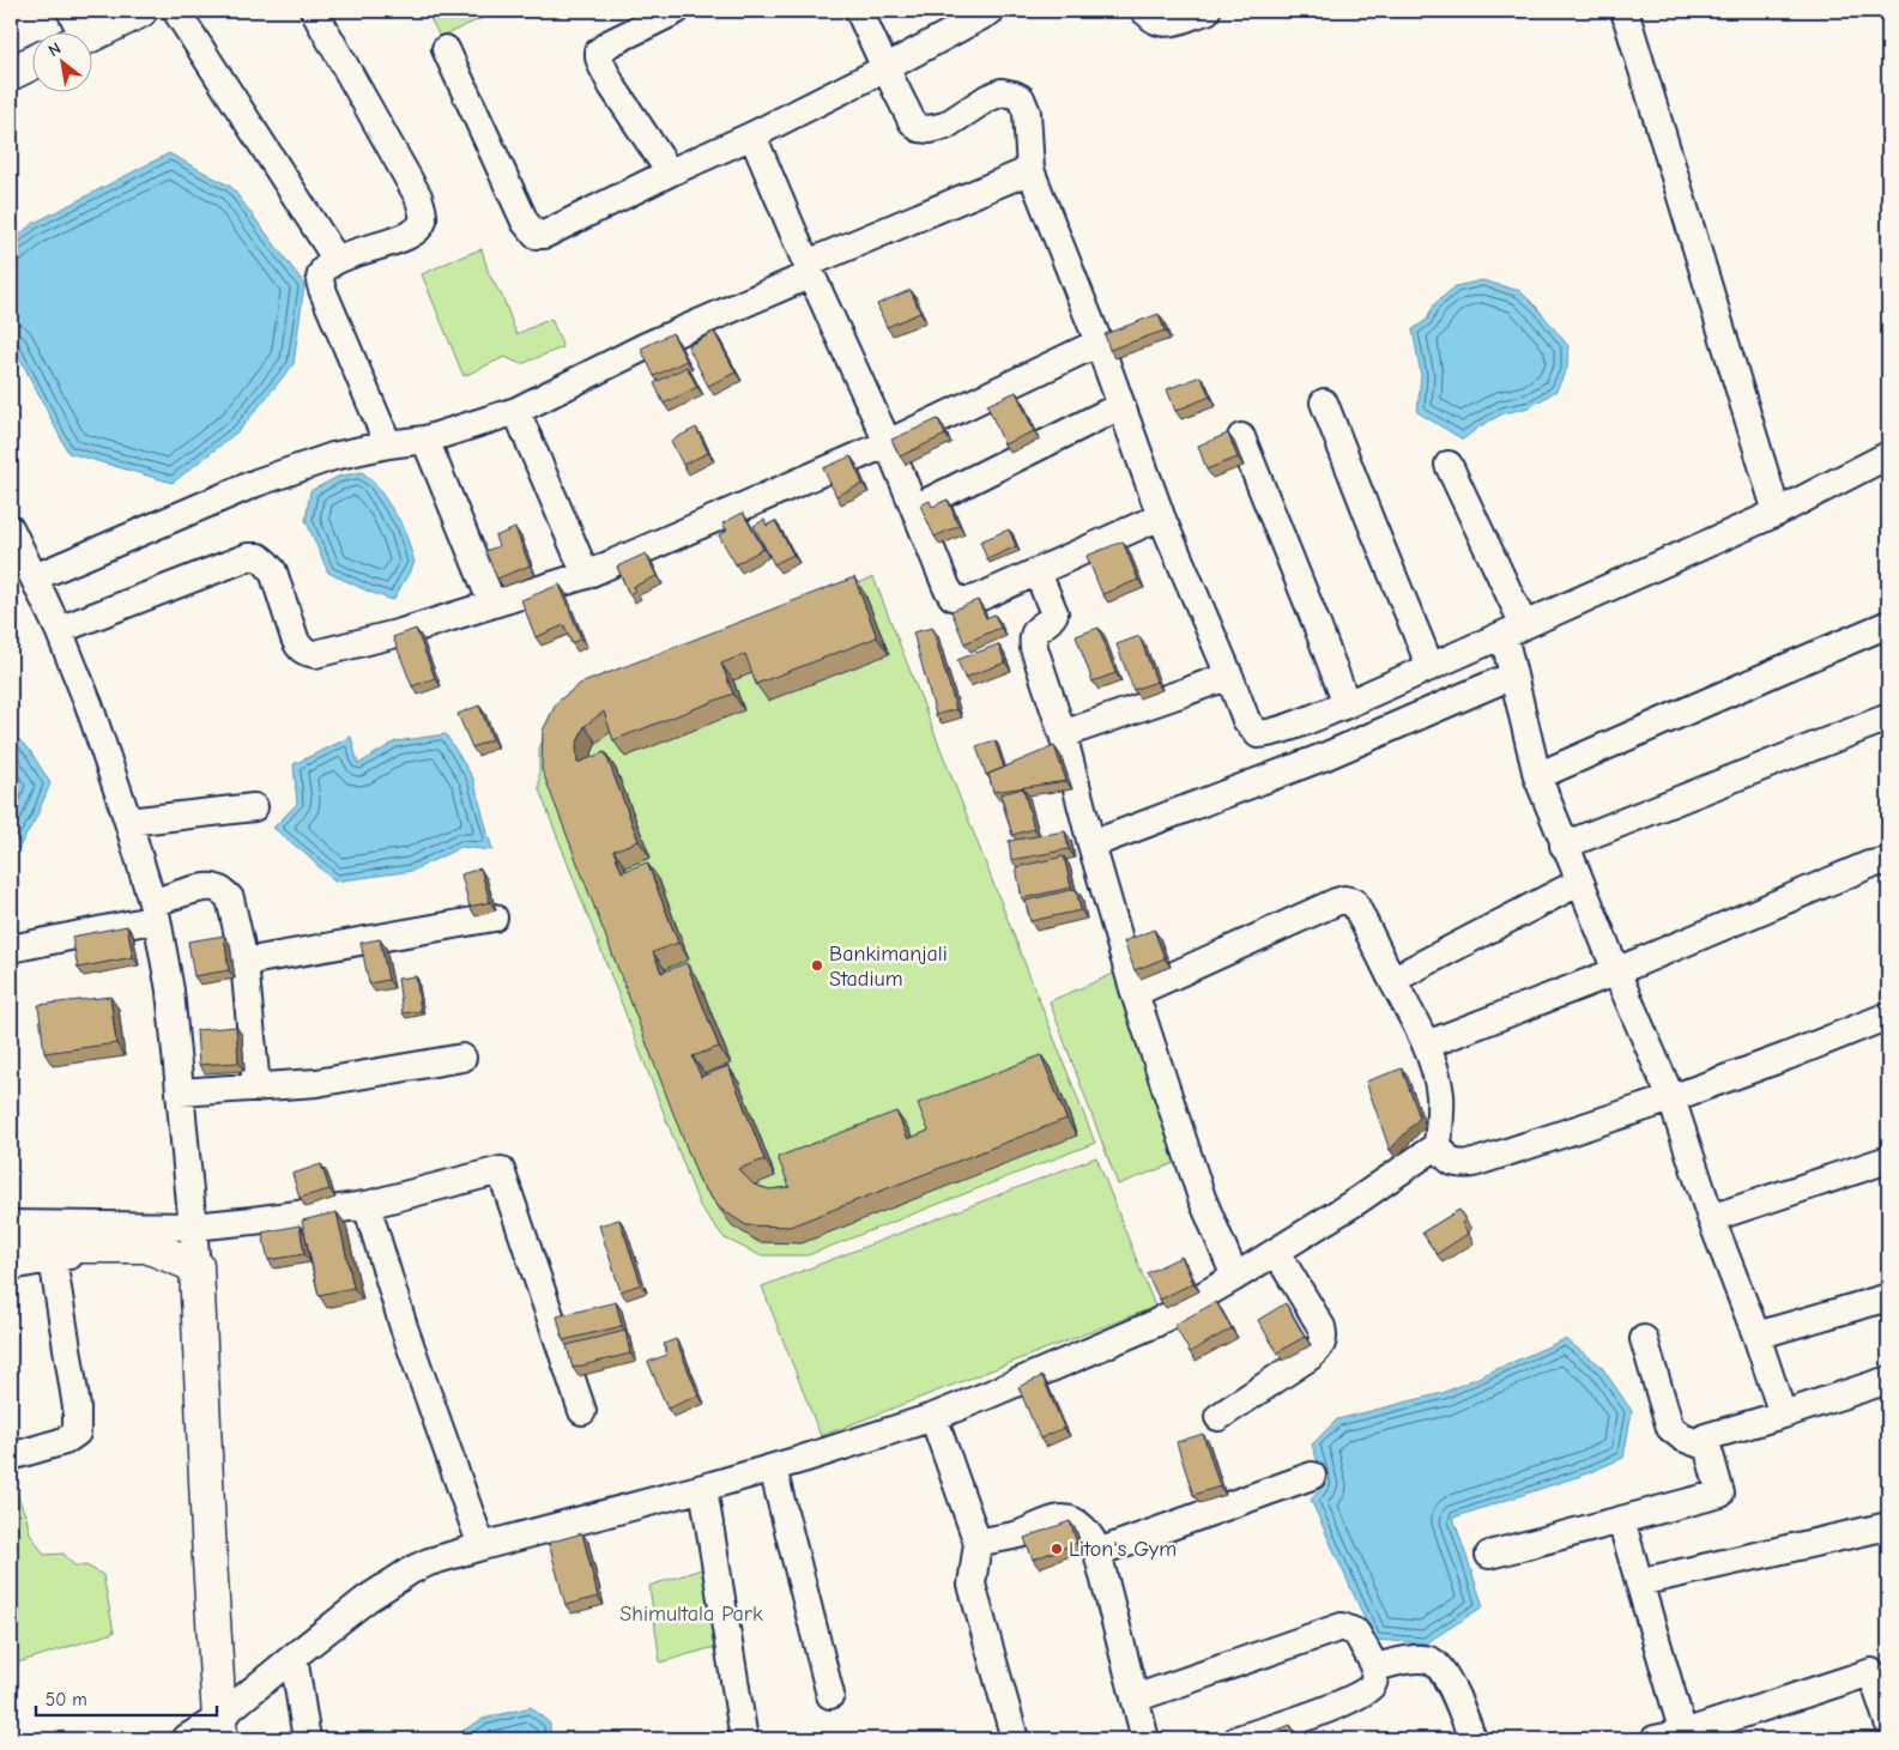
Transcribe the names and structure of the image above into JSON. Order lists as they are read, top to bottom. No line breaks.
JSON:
{"parks":["Shimultala Park"],"places":["Bankimanjali Stadium","Liton's Gym"],"scale_bar":"50 m","north":"top left"}
